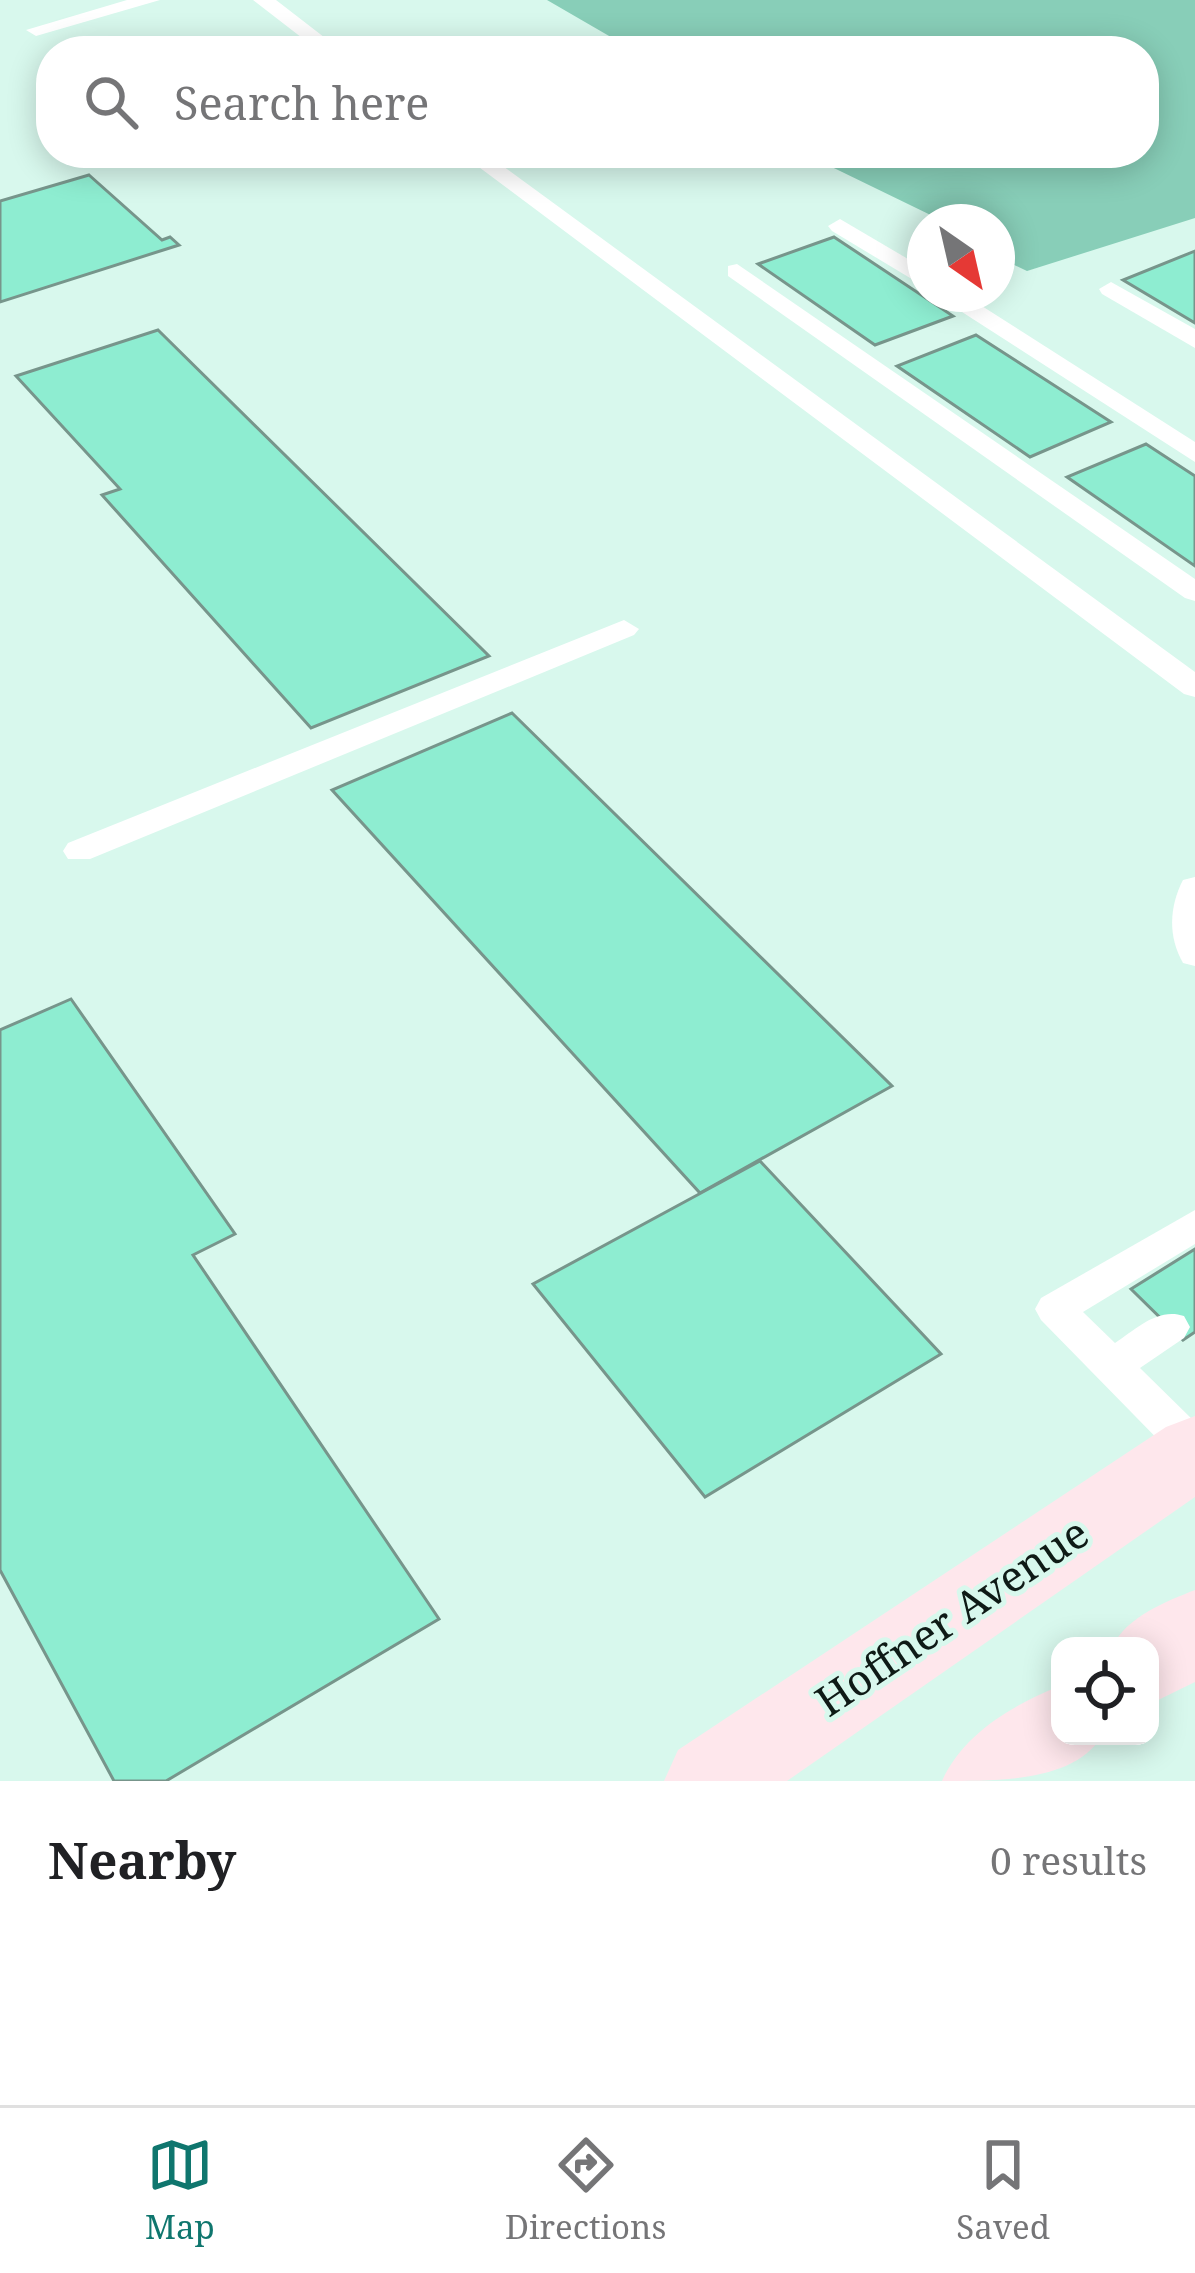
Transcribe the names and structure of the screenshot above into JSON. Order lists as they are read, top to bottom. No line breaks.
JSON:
{"streets":{"main road":["Hoffner Avenue"]},"north":"bottom right","page":{"search":"Search here","heading":["Nearby","0 results"],"nav":["Map","Directions","Saved"]}}
